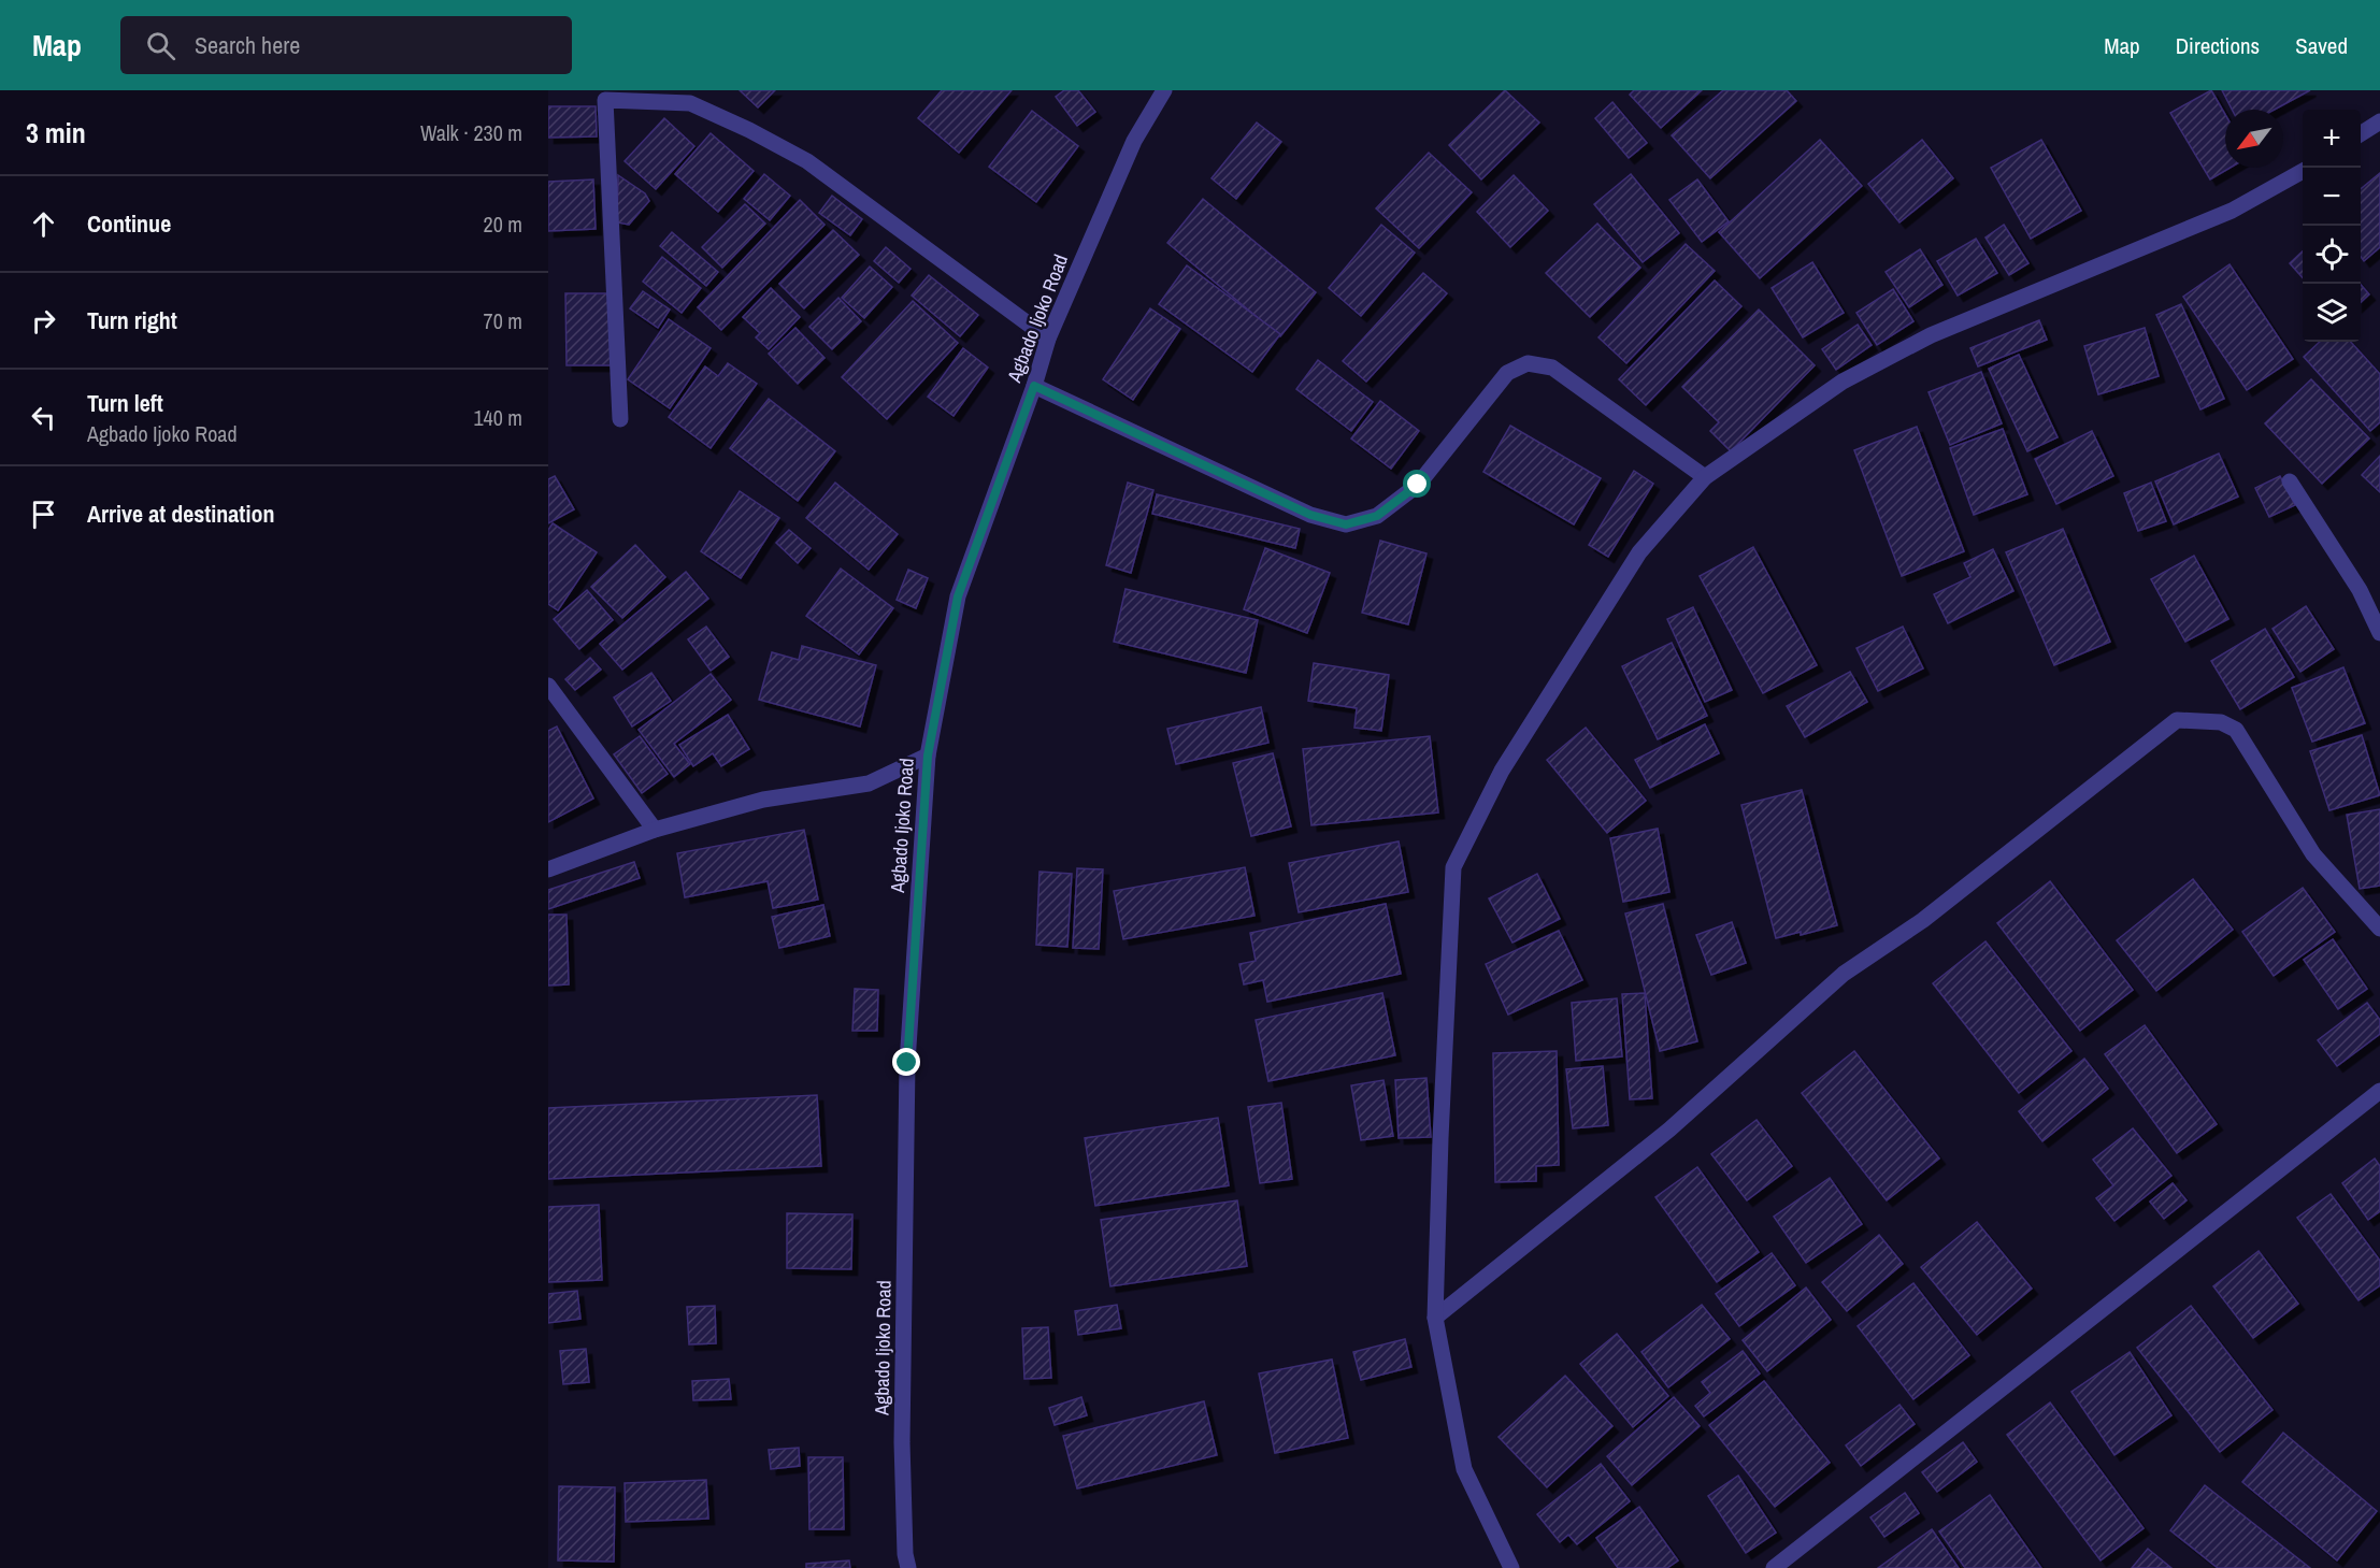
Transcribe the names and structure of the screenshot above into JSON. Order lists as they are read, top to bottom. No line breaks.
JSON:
{"streets":{"street":["Agbado Ijoko Road"]},"north":"bottom left","page":{"header":"Map","search":"Search here","nav":["Map","Directions","Saved"],"heading":["3 min","Walk · 230 m"],"map_buttons":["+","−"],"list":[["Continue","20 m"],["Turn right","70 m"],["Turn left","Agbado Ijoko Road","140 m"],"Arrive at destination"]}}
